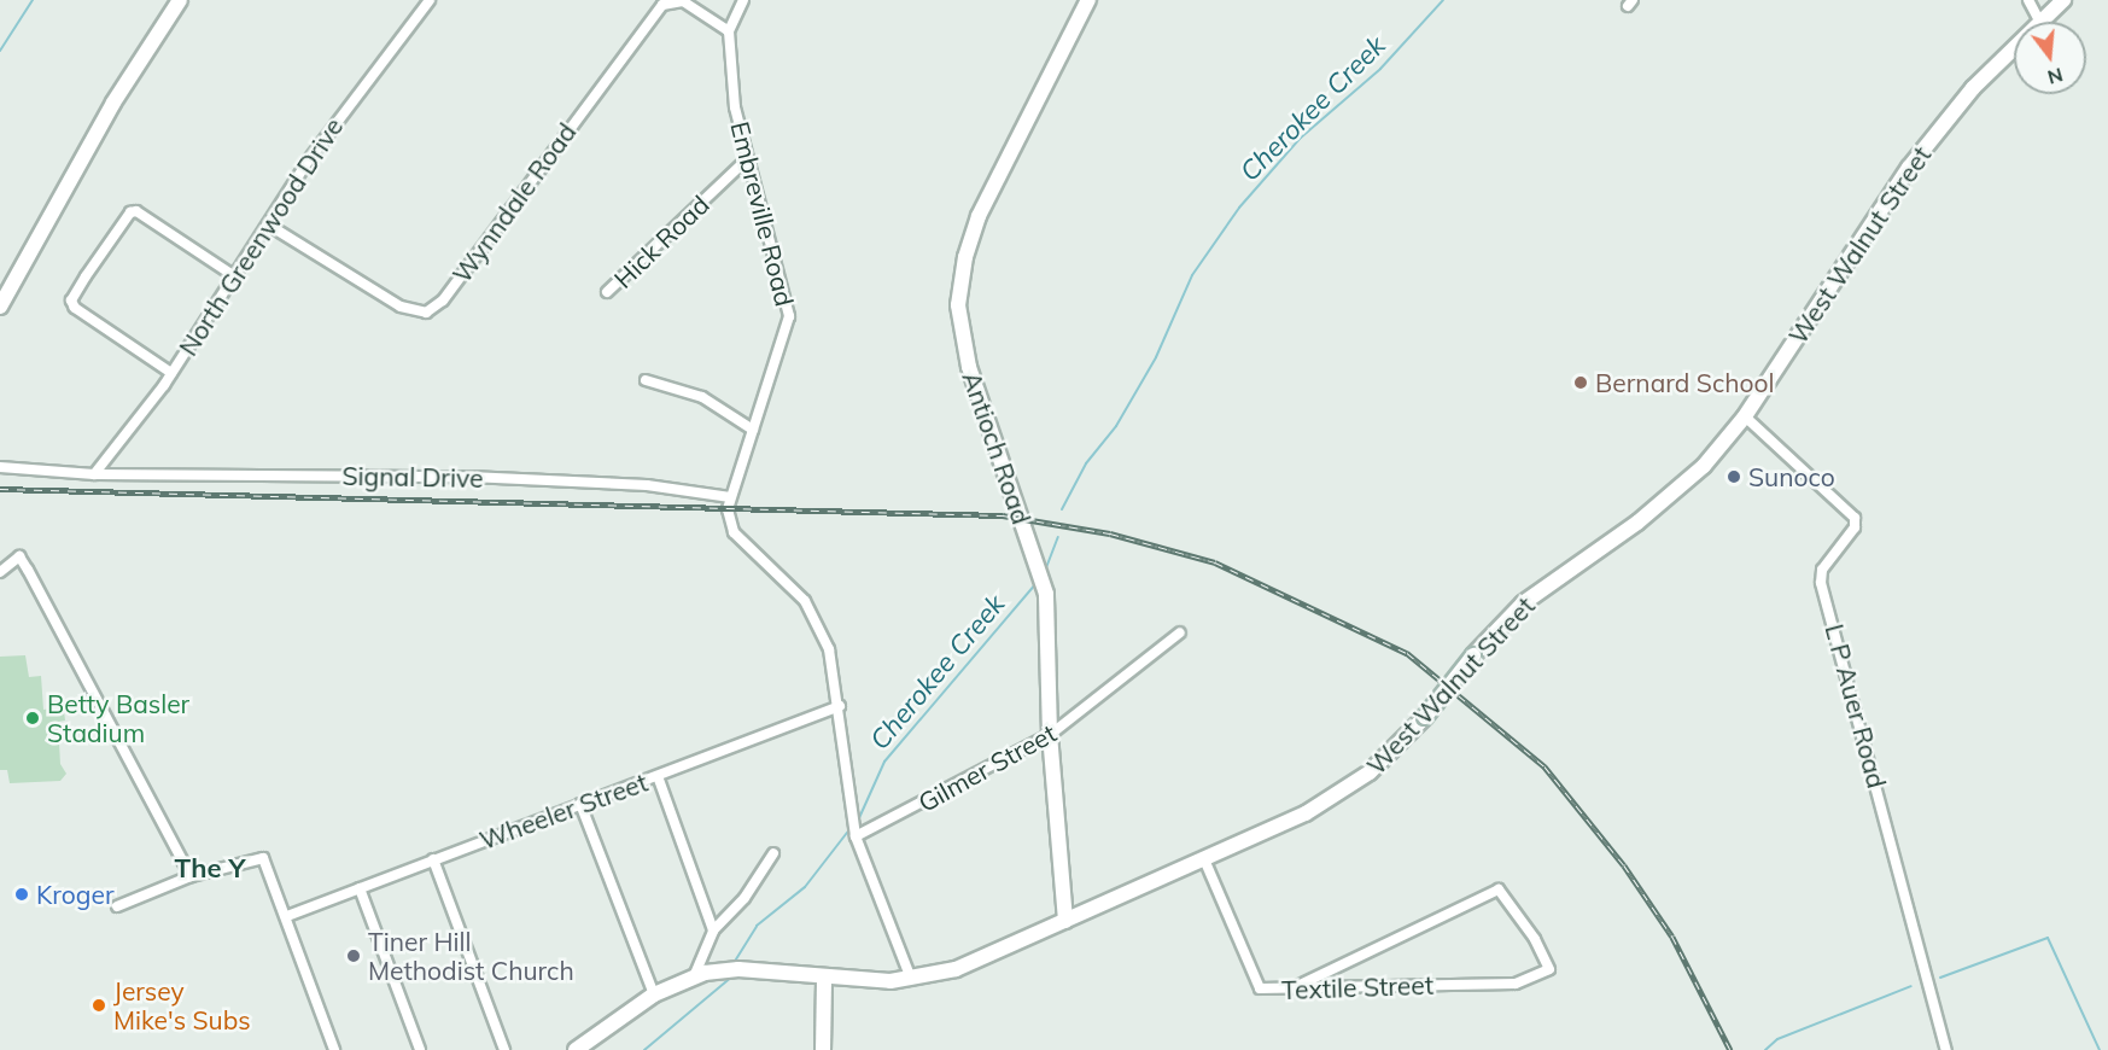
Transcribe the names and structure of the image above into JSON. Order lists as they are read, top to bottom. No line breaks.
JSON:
{"streets":{"main road":["West Walnut Street","Antioch Road"],"street":["Wynndale Road","Embreville Road","North Greenwood Drive","Hick Road","Signal Drive","L P Auer Road","Gilmer Street","Wheeler Street","Textile Street"]},"crossings":[["Wynndale Road","Embreville Road"],["Wynndale Road","North Greenwood Drive"],["Embreville Road","Hick Road"],["Embreville Road","West Walnut Street"],["Embreville Road","Signal Drive"],["Embreville Road","Gilmer Street"],["Embreville Road","Wheeler Street"],["North Greenwood Drive","Signal Drive"],["West Walnut Street","Antioch Road"],["West Walnut Street","L P Auer Road"],["West Walnut Street","Textile Street"],["Antioch Road","Gilmer Street"]],"districts":["The Y"],"water":["Cherokee Creek"],"places":["Bernard School","Sunoco","Betty Basler Stadium","Kroger","Tiner Hill Methodist Church","Jersey Mike's Subs"],"north":"bottom"}
